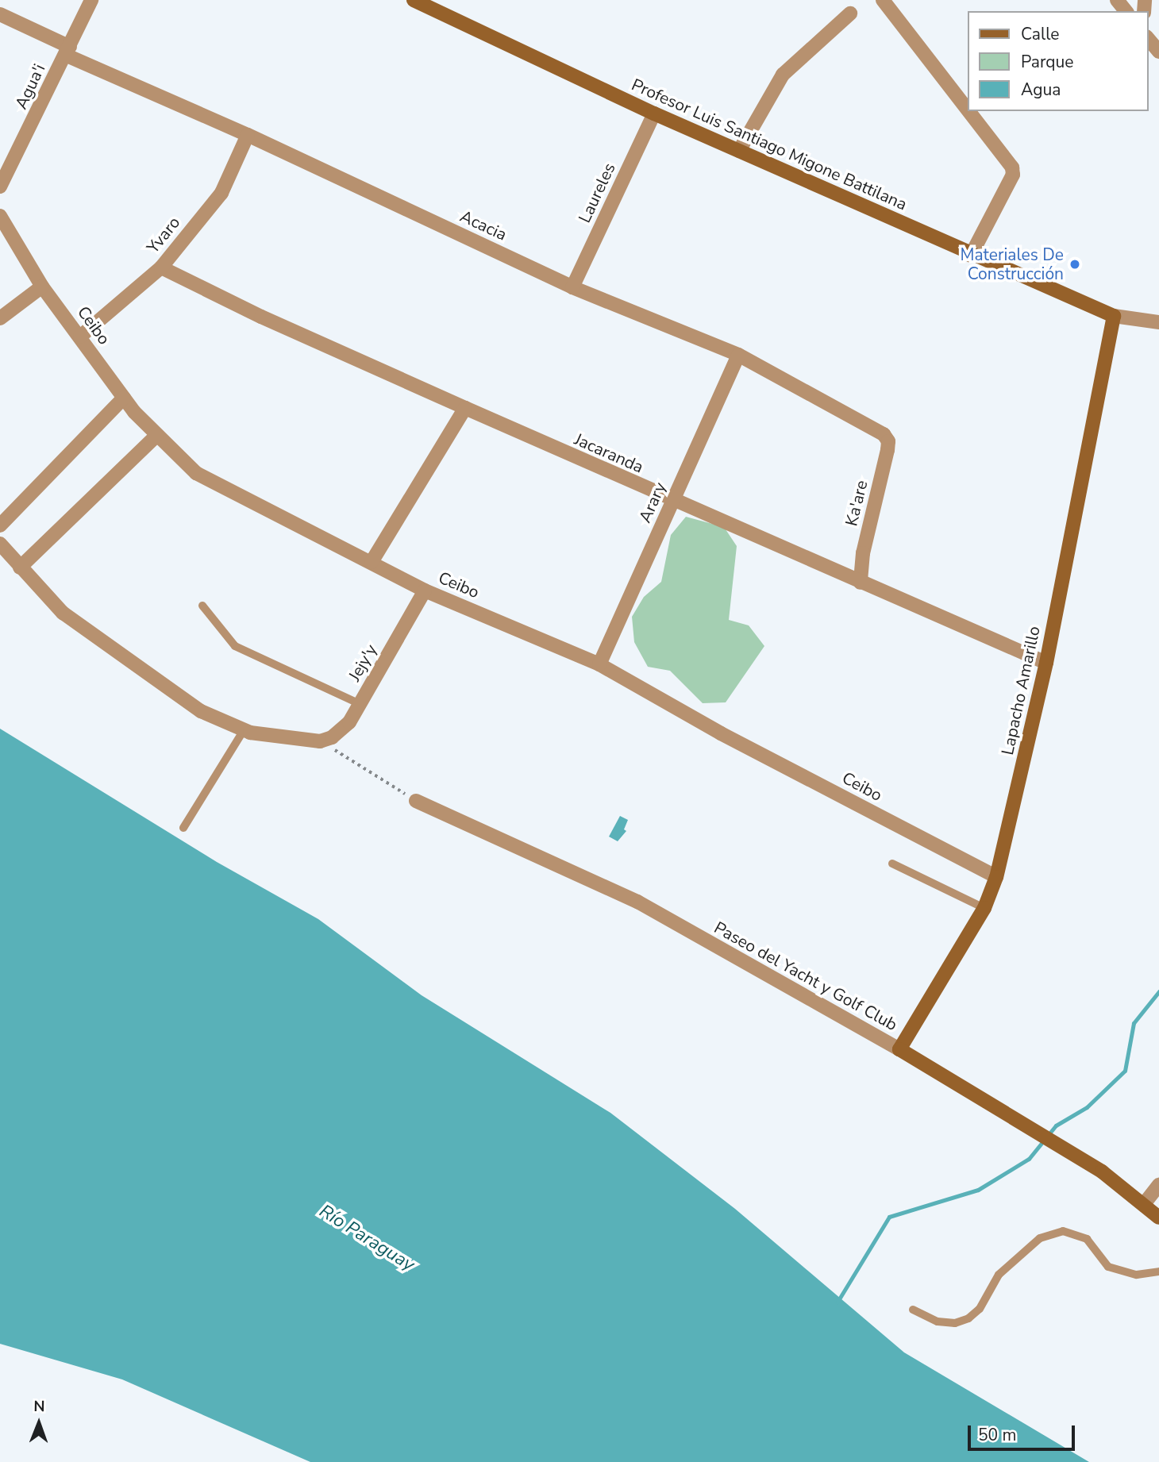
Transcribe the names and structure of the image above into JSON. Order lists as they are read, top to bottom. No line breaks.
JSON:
{"streets":{"main road":["Profesor Luis Santiago Migone Battilana","Lapacho Amarillo","Paseo del Yacht y Golf Club"],"street":["Agua'i","Laureles","Acacia","Yvaro","Ceibo","Jacaranda","Arary","Ka'are","Jejy'y"]},"crossings":[["Agua'i","Acacia"],["Profesor Luis Santiago Migone Battilana","Laureles"],["Profesor Luis Santiago Migone Battilana","Lapacho Amarillo"],["Laureles","Acacia"],["Acacia","Yvaro"],["Acacia","Arary"],["Acacia","Ka'are"],["Yvaro","Ceibo"],["Yvaro","Jacaranda"],["Ceibo","Arary"],["Ceibo","Jejy'y"],["Ceibo","Lapacho Amarillo"],["Jacaranda","Arary"],["Jacaranda","Ka'are"],["Jacaranda","Lapacho Amarillo"],["Lapacho Amarillo","Paseo del Yacht y Golf Club"]],"water":["Río Paraguay"],"places":["Materiales De Construcción"],"legend":["Calle","Parque","Agua"],"scale_bar":"50 m","north":"top"}
